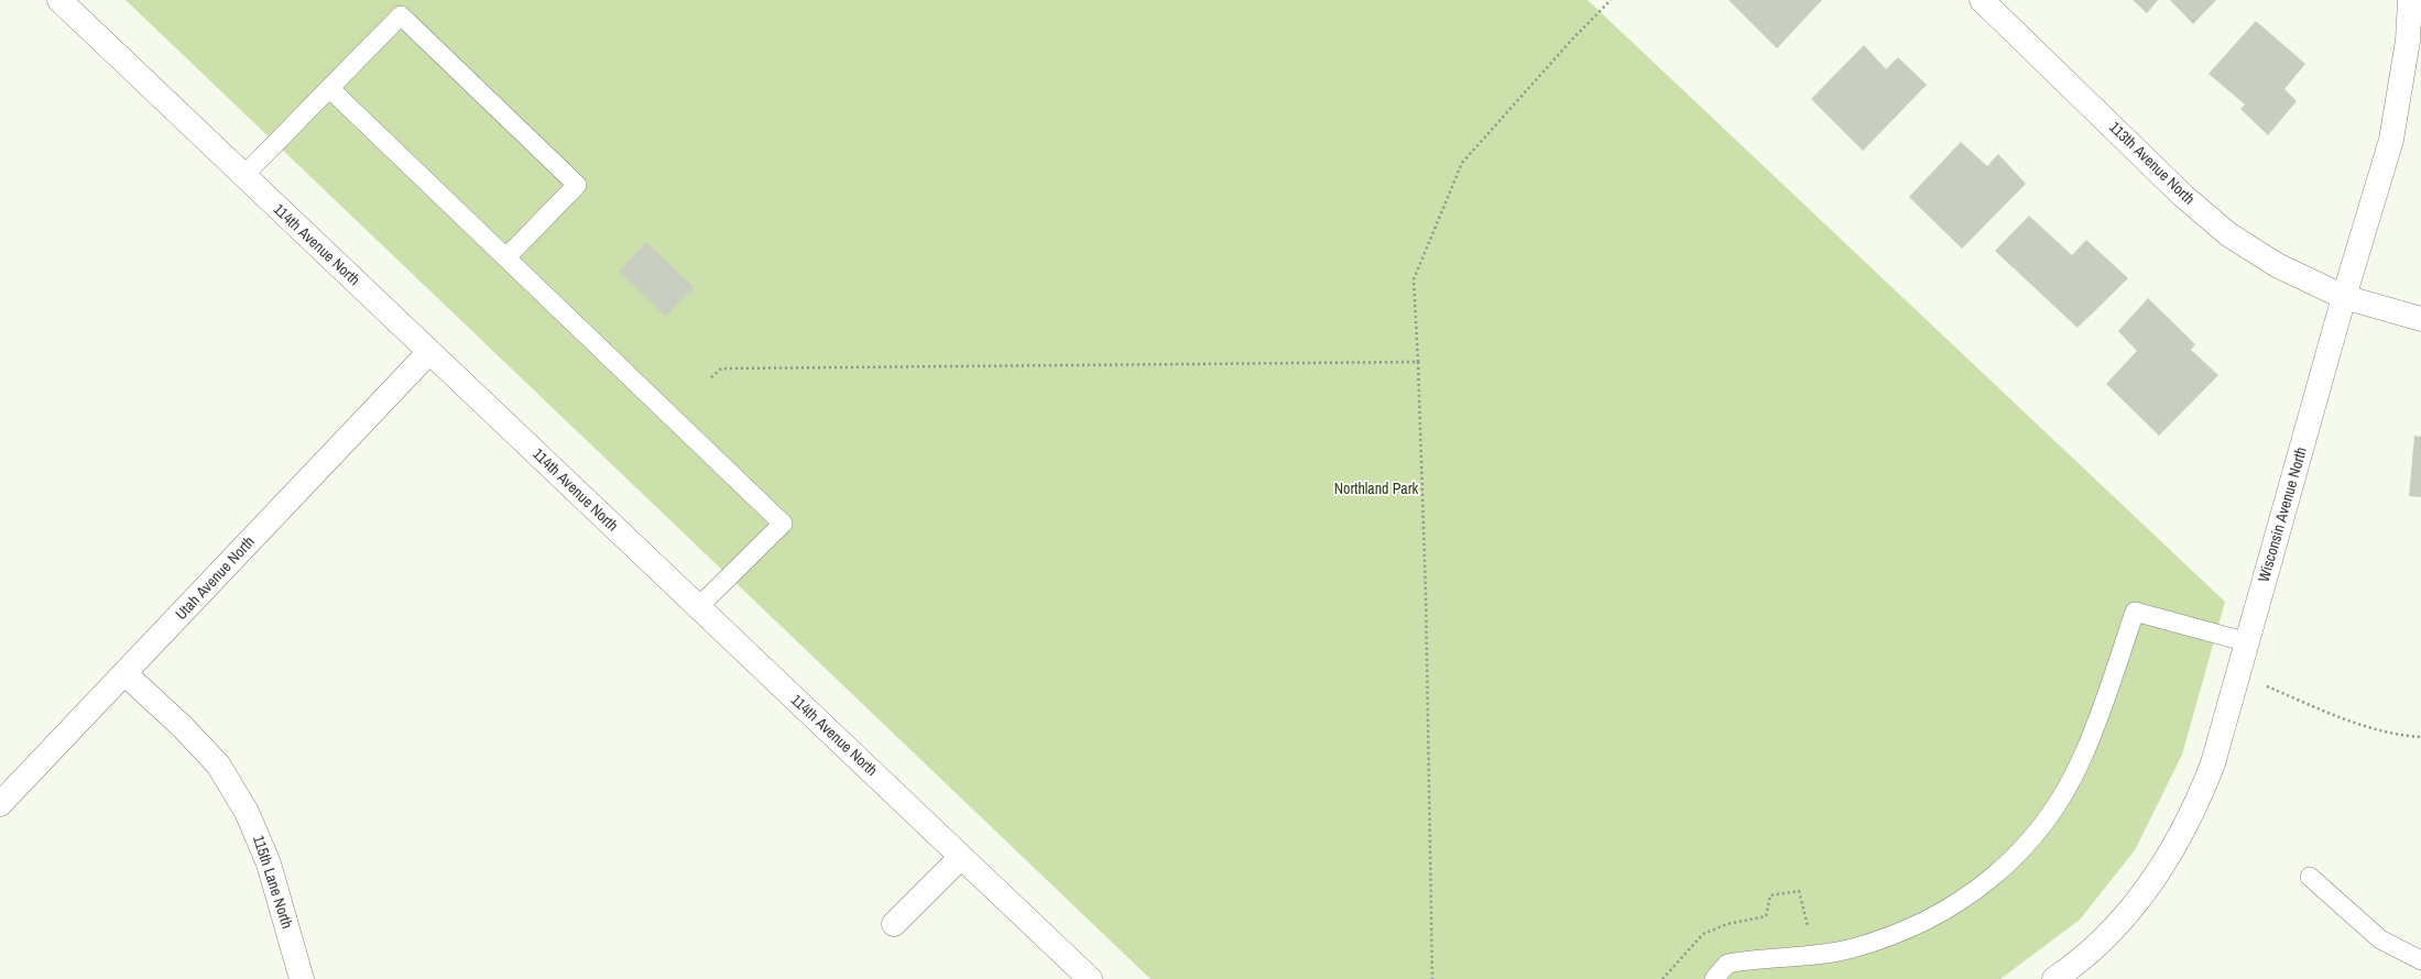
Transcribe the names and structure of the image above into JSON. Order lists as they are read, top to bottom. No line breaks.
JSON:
{"streets":{"street":["113th Avenue North","114th Avenue North","Wisconsin Avenue North","Utah Avenue North","115th Lane North"]},"crossings":[["113th Avenue North","Wisconsin Avenue North"],["114th Avenue North","Utah Avenue North"],["Utah Avenue North","115th Lane North"]],"parks":["Northland Park"]}
